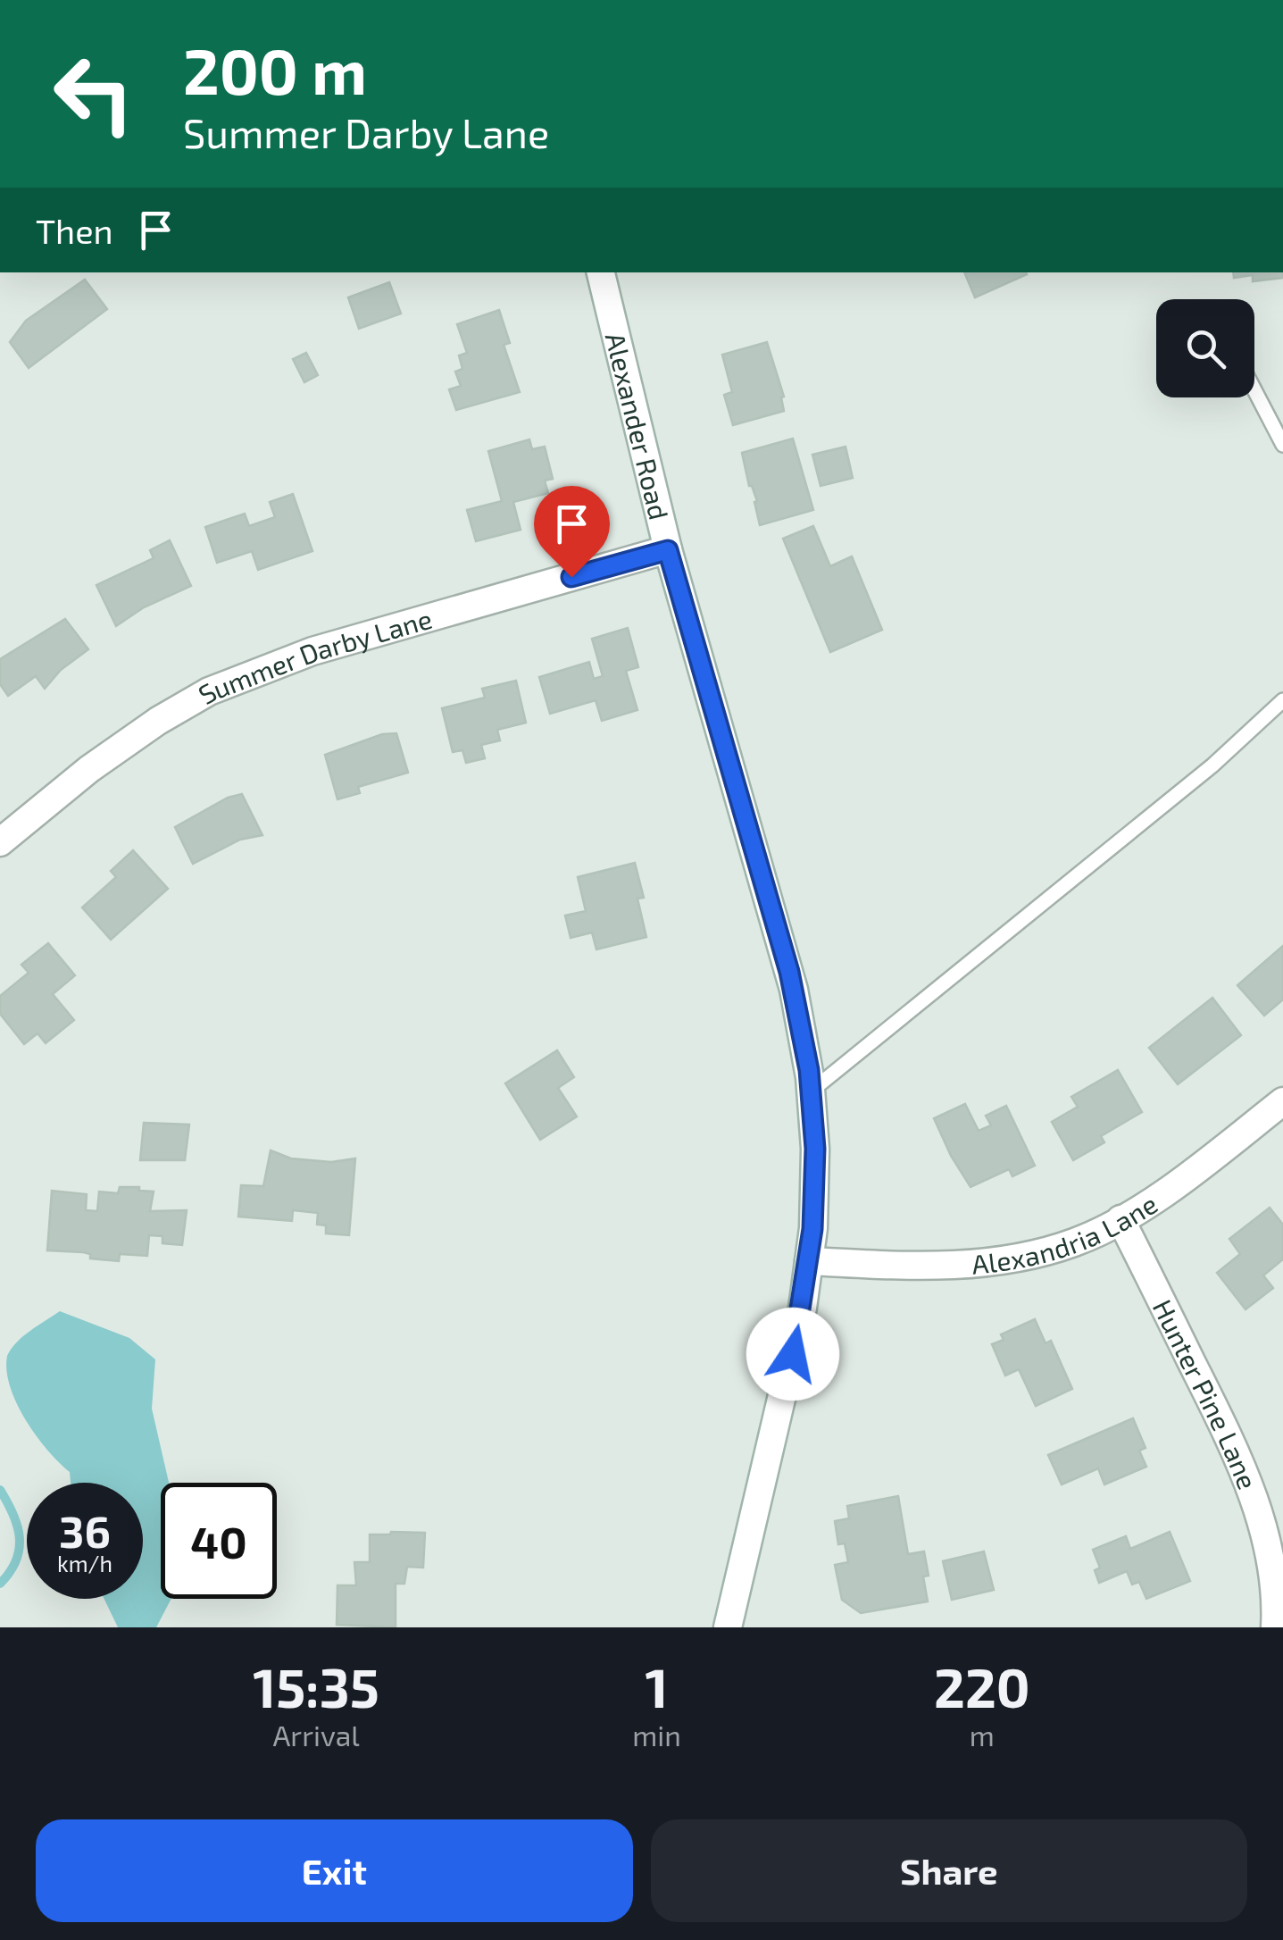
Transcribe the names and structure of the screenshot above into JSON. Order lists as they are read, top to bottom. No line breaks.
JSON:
{"streets":{"street":["Alexander Road","Summer Darby Lane","Alexandria Lane","Hunter Pine Lane"]},"crossings":[["Alexander Road","Summer Darby Lane"],["Alexander Road","Alexandria Lane"],["Alexandria Lane","Hunter Pine Lane"]],"page":{"turn":["200 m","Summer Darby Lane"],"then":"Then","speed":"36 km/h","limit":"40","eta":["15:35","Arrival","1","min","220","m"],"buttons":["Exit","Share"]}}
